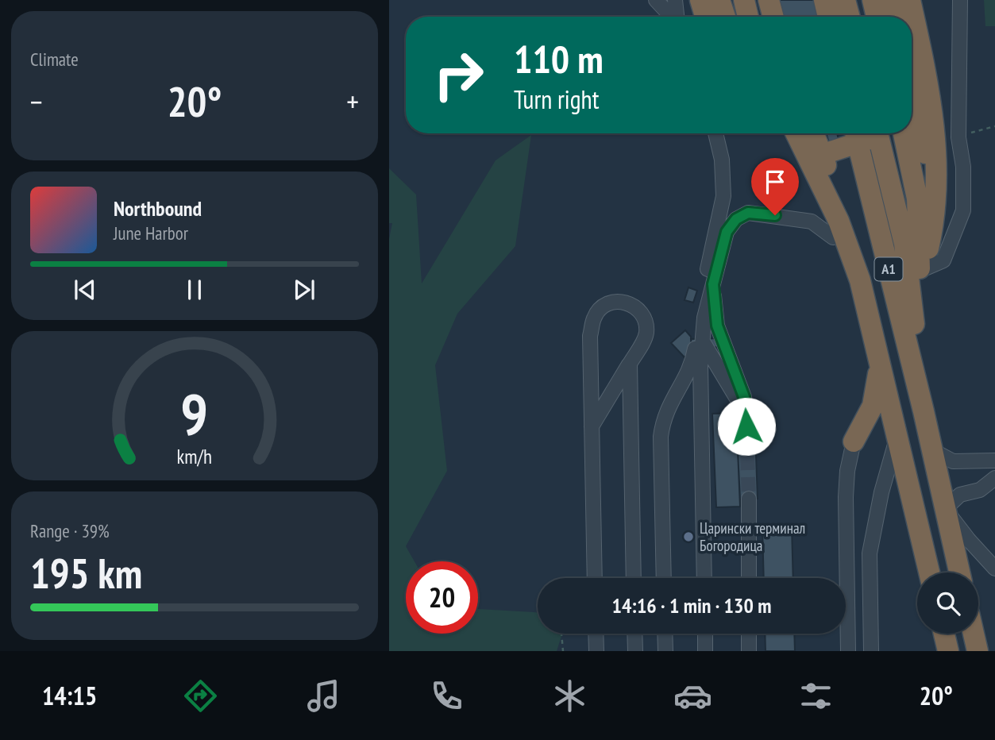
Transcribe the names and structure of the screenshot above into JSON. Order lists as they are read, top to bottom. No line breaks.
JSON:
{"streets":{"highway":["A1"]},"places":["Царински терминал Богородица"],"page":{"tile":["Climate",["Range · 39%","195 km"]],"turn":["110 m","Turn right"],"heat":["−","20°","+"],"song":["Northbound","June Harbor"],"limit":"20","trip":"14:16 · 1 min · 130 m","tabs":["14:15","20°"],"gauge":["9","km/h"]}}
